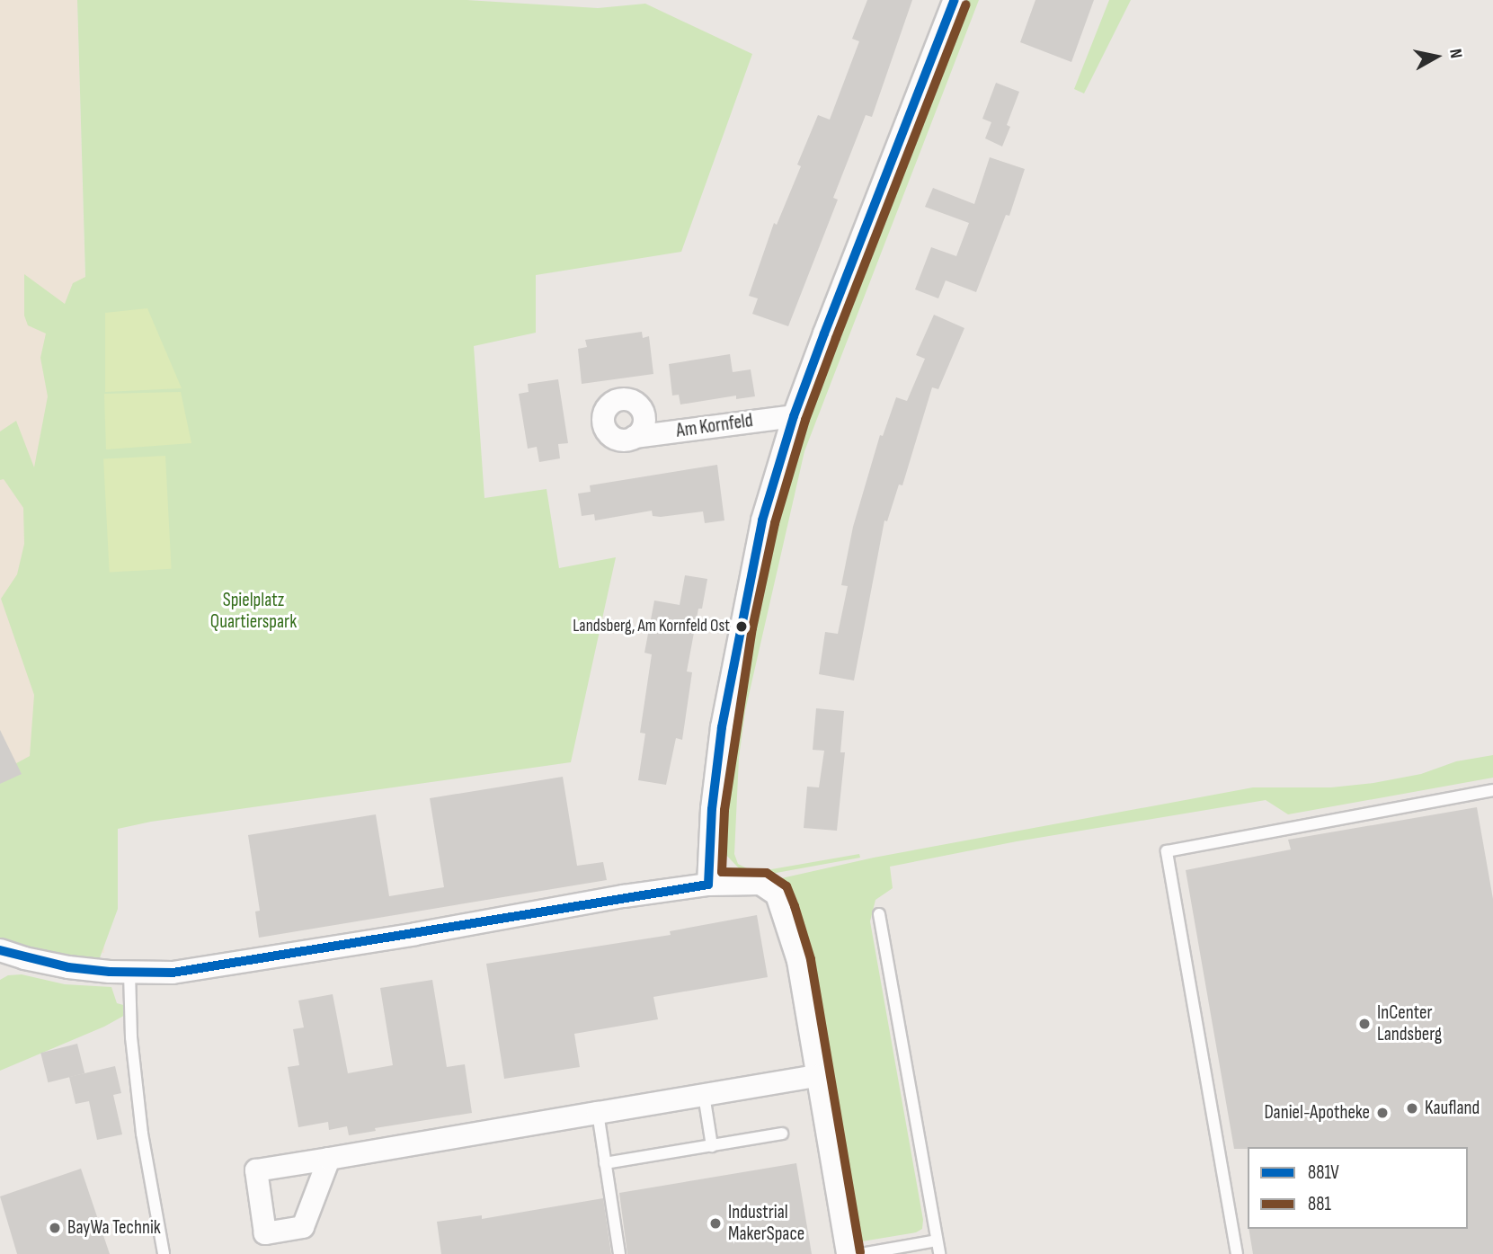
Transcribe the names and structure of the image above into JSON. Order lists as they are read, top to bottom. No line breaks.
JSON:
{"streets":{"street":["Am Kornfeld"]},"parks":["Spielplatz Quartierspark"],"places":["Landsberg, Am Kornfeld Ost","InCenter Landsberg","Kaufland","Daniel-Apotheke","Industrial MakerSpace","BayWa Technik"],"lines":["transit line 881V","transit line 881"],"legend":["881V","881"],"north":"right"}
